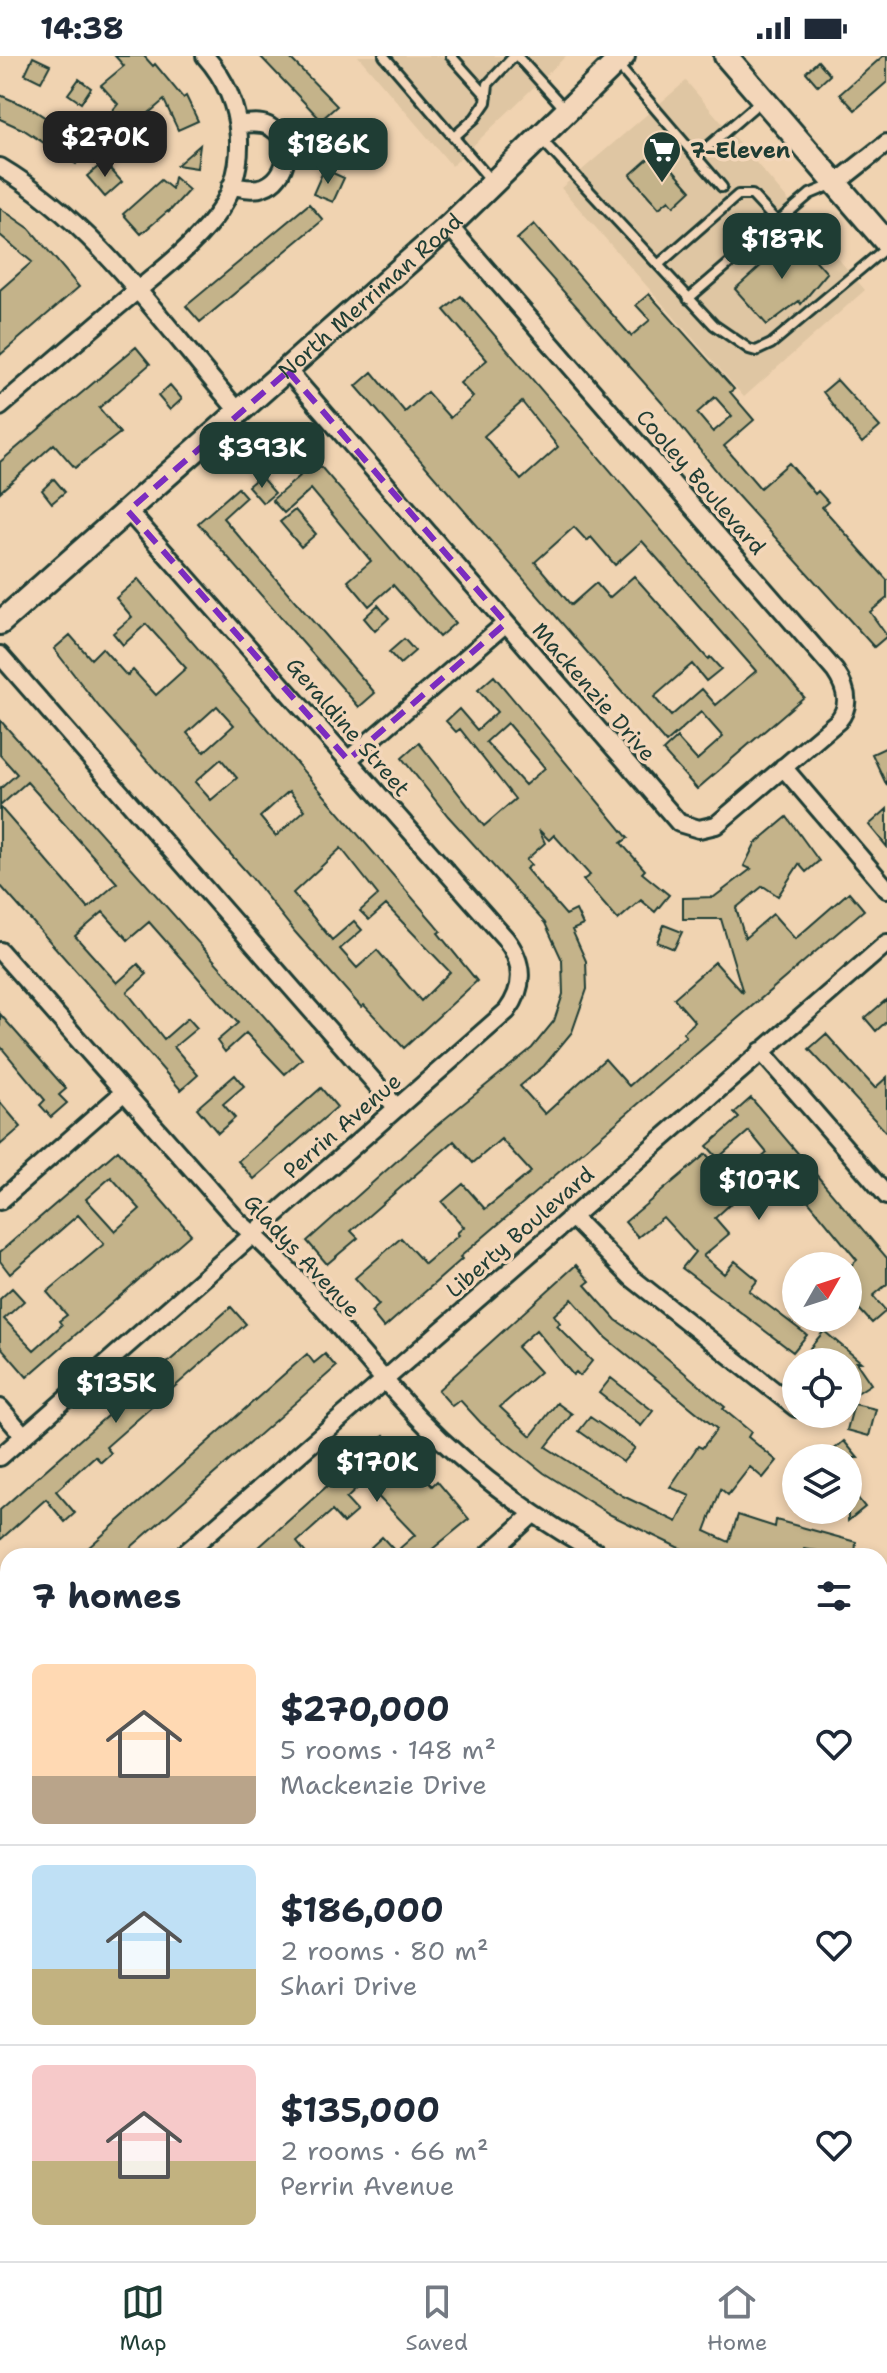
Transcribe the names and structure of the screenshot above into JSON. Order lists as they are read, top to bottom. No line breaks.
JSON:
{"streets":{"main road":["North Merriman Road"],"street":["Cooley Boulevard","Mackenzie Drive","Geraldine Street","Perrin Avenue","Liberty Boulevard","Gladys Avenue"]},"crossings":[["North Merriman Road","Cooley Boulevard"],["North Merriman Road","Mackenzie Drive"],["North Merriman Road","Geraldine Street"],["Cooley Boulevard","Mackenzie Drive"],["Geraldine Street","Perrin Avenue"],["Perrin Avenue","Gladys Avenue"],["Liberty Boulevard","Gladys Avenue"]],"places":{"supermarket":["7-Eleven"]},"north":"top right","page":{"status":"14:38","price":["$270K","$186K","$187K","$393K","$107K","$135K","$170K"],"heading":"7 homes","list":[{"name":"$270,000","note":"5 rooms · 148 m² · Mackenzie Drive"},{"name":"$186,000","note":"2 rooms · 80 m² · Shari Drive"},{"name":"$135,000","note":"2 rooms · 66 m² · Perrin Avenue"}],"tabs":["Map","Saved","Home"]}}
